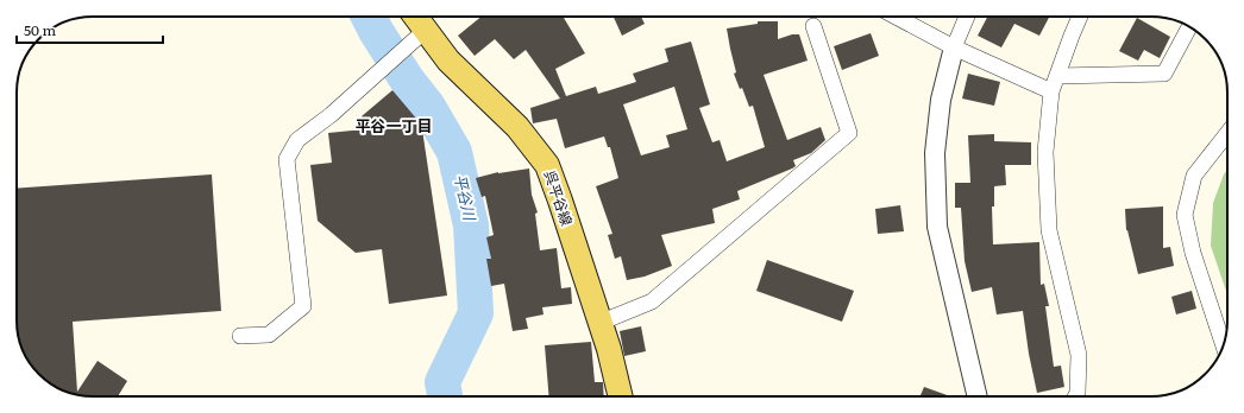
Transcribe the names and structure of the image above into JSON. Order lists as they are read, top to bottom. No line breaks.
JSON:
{"streets":{"main road":["呉平谷線"]},"districts":["平谷一丁目"],"water":["平谷川"],"scale_bar":"50 m"}
